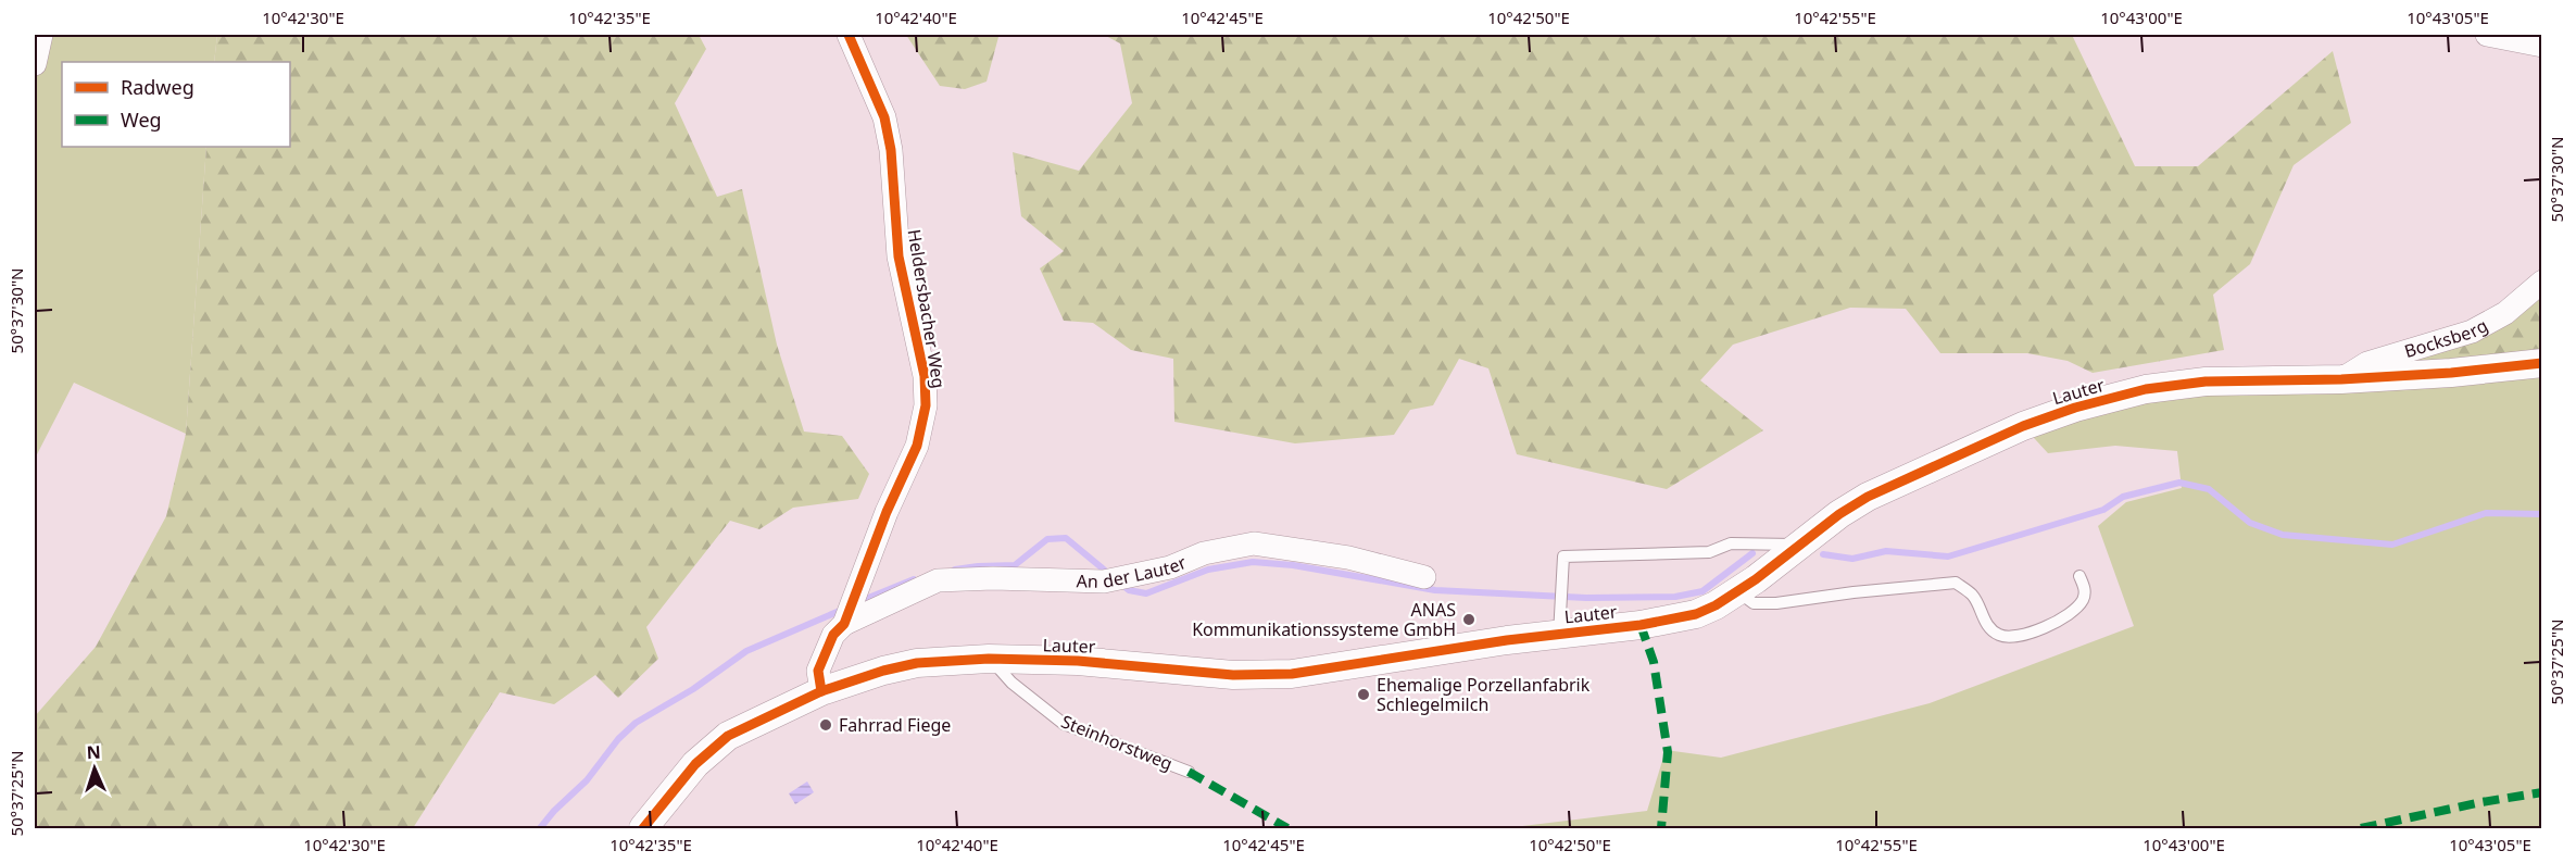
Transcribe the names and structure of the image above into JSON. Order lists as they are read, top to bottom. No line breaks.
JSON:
{"streets":{"street":["Heldersbacher Weg","Bocksberg","Lauter","An der Lauter"],"lane":["Steinhorstweg"]},"crossings":[["Heldersbacher Weg","Lauter"],["Heldersbacher Weg","An der Lauter"],["Bocksberg","Lauter"],["Lauter","Steinhorstweg"]],"places":["ANAS Kommunikationssysteme GmbH","Ehemalige Porzellanfabrik Schlegelmilch","Fahrrad Fiege"],"legend":["Radweg","Weg"],"north":"top","coordinates":["10°42'30\"E","10°42'35\"E","10°42'40\"E","10°42'45\"E","10°42'50\"E","10°42'55\"E","10°43'00\"E","10°43'05\"E","50°37'30\"N","50°37'25\"N"]}
